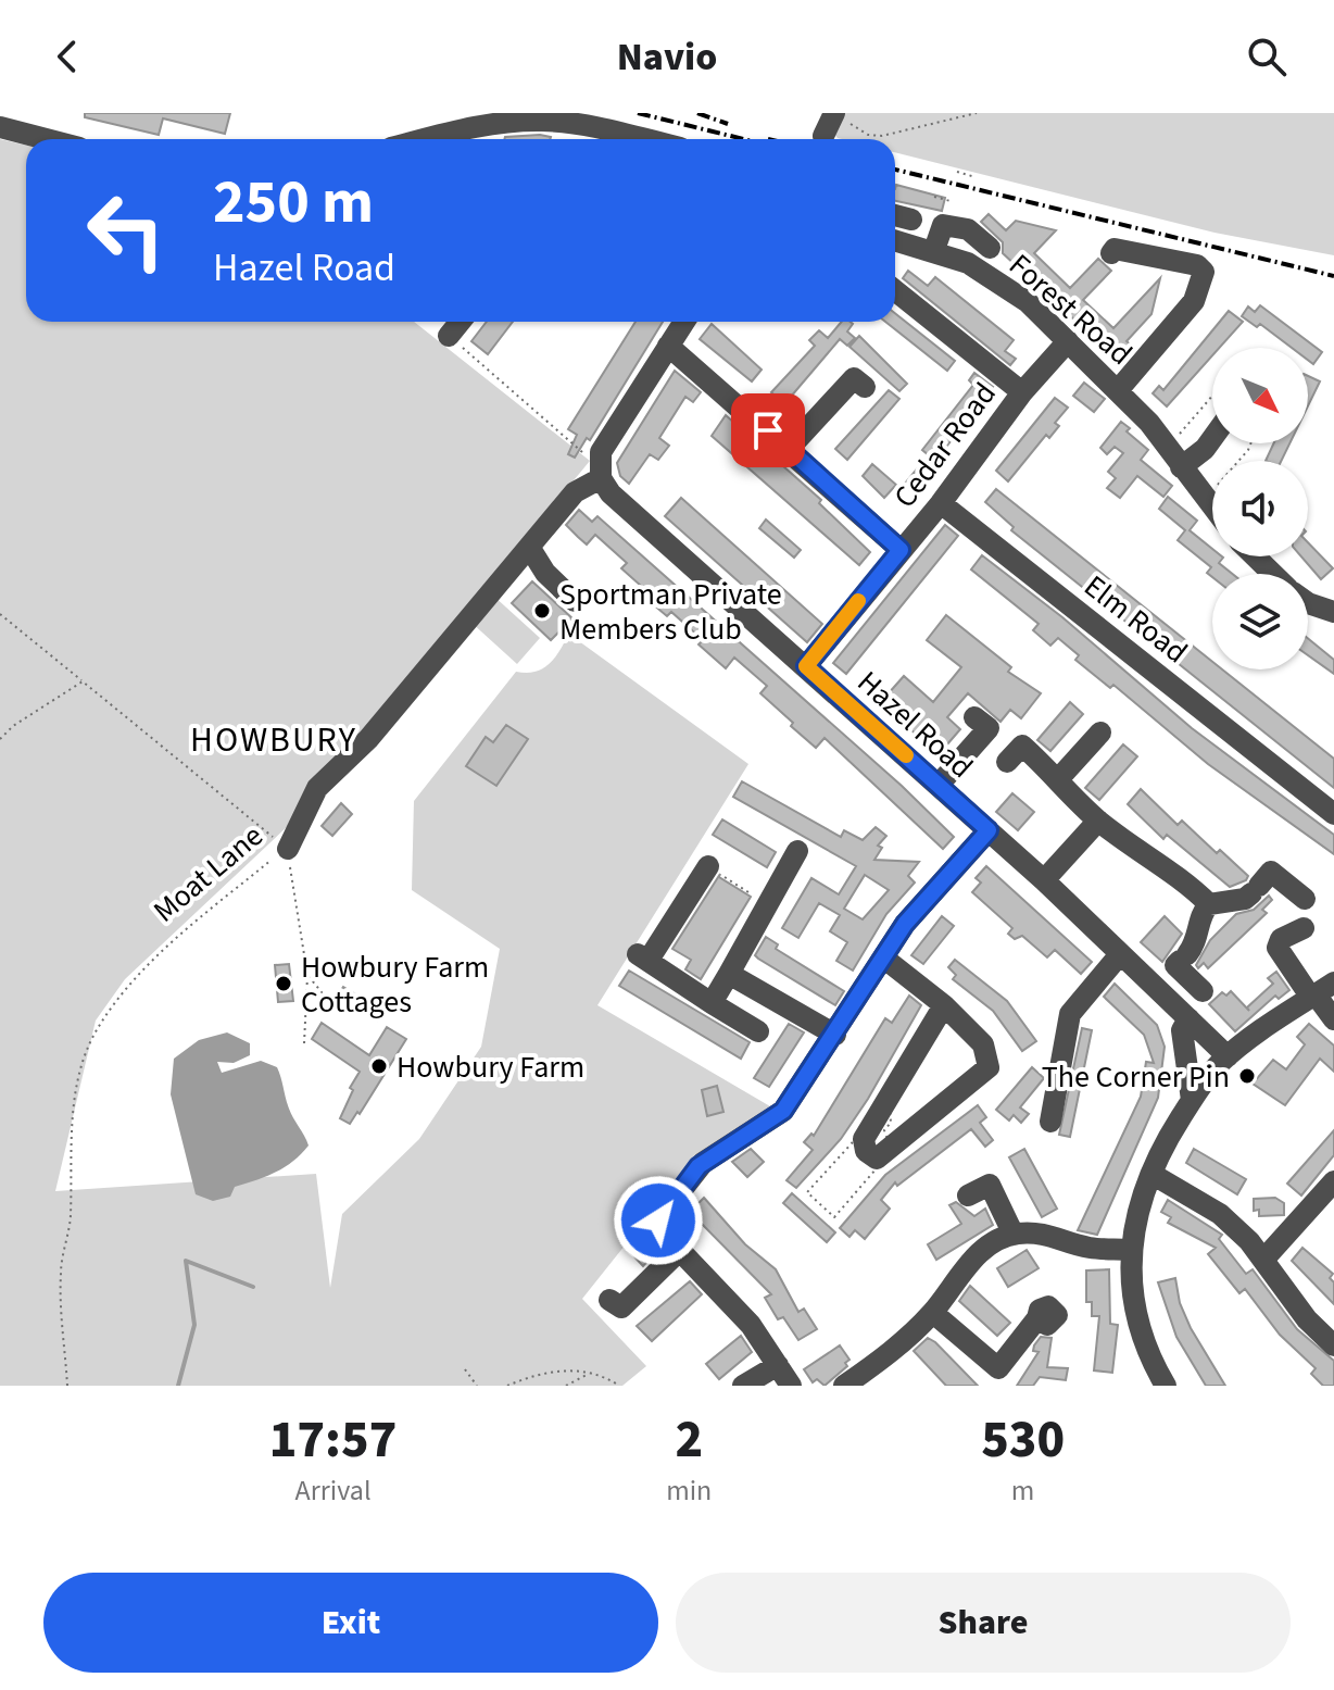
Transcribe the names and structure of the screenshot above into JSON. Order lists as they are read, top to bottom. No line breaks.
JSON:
{"streets":{"street":["Forest Road","Cedar Road","Elm Road","Hazel Road","Moat Lane"]},"crossings":[["Forest Road","Cedar Road"],["Cedar Road","Elm Road"],["Cedar Road","Hazel Road"],["Hazel Road","Moat Lane"]],"districts":["HOWBURY"],"places":["Sportman Private Members Club","Howbury Farm Cottages","Howbury Farm","The Corner Pin"],"north":"bottom right","page":{"header":"Navio","turn":["250 m","Hazel Road"],"eta":["17:57","Arrival","2","min","530","m"],"buttons":["Exit","Share"]}}
